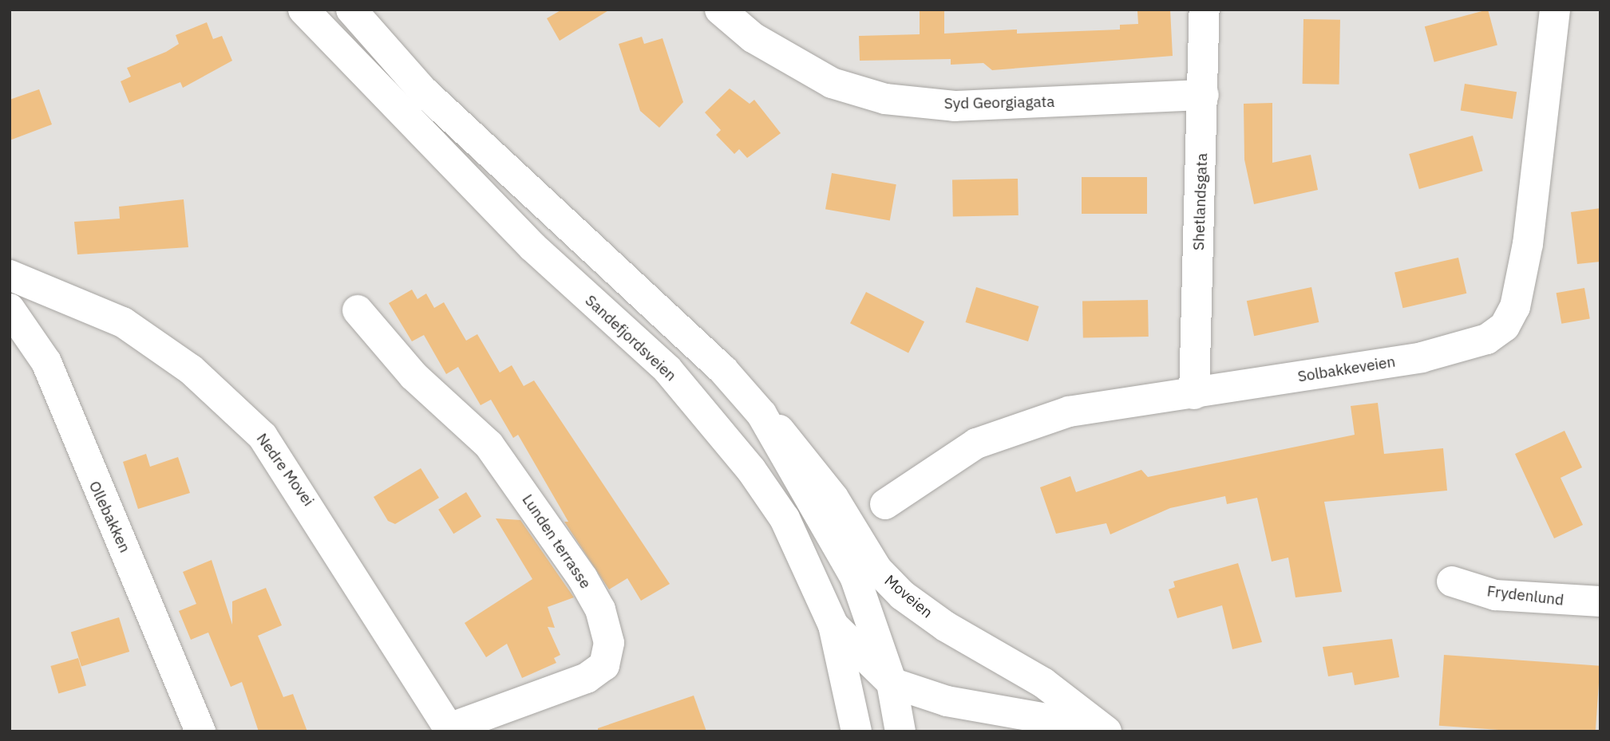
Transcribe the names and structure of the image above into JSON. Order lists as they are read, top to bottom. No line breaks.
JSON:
{"streets":{"street":["Syd Georgiagata","Shetlandsgata","Sandefjordsveien","Solbakkeveien","Nedre Movei","Ollebakken","Lunden terrasse","Frydenlund","Moveien"]},"crossings":[["Syd Georgiagata","Shetlandsgata"],["Shetlandsgata","Solbakkeveien"],["Sandefjordsveien","Moveien"],["Nedre Movei","Lunden terrasse"]]}
